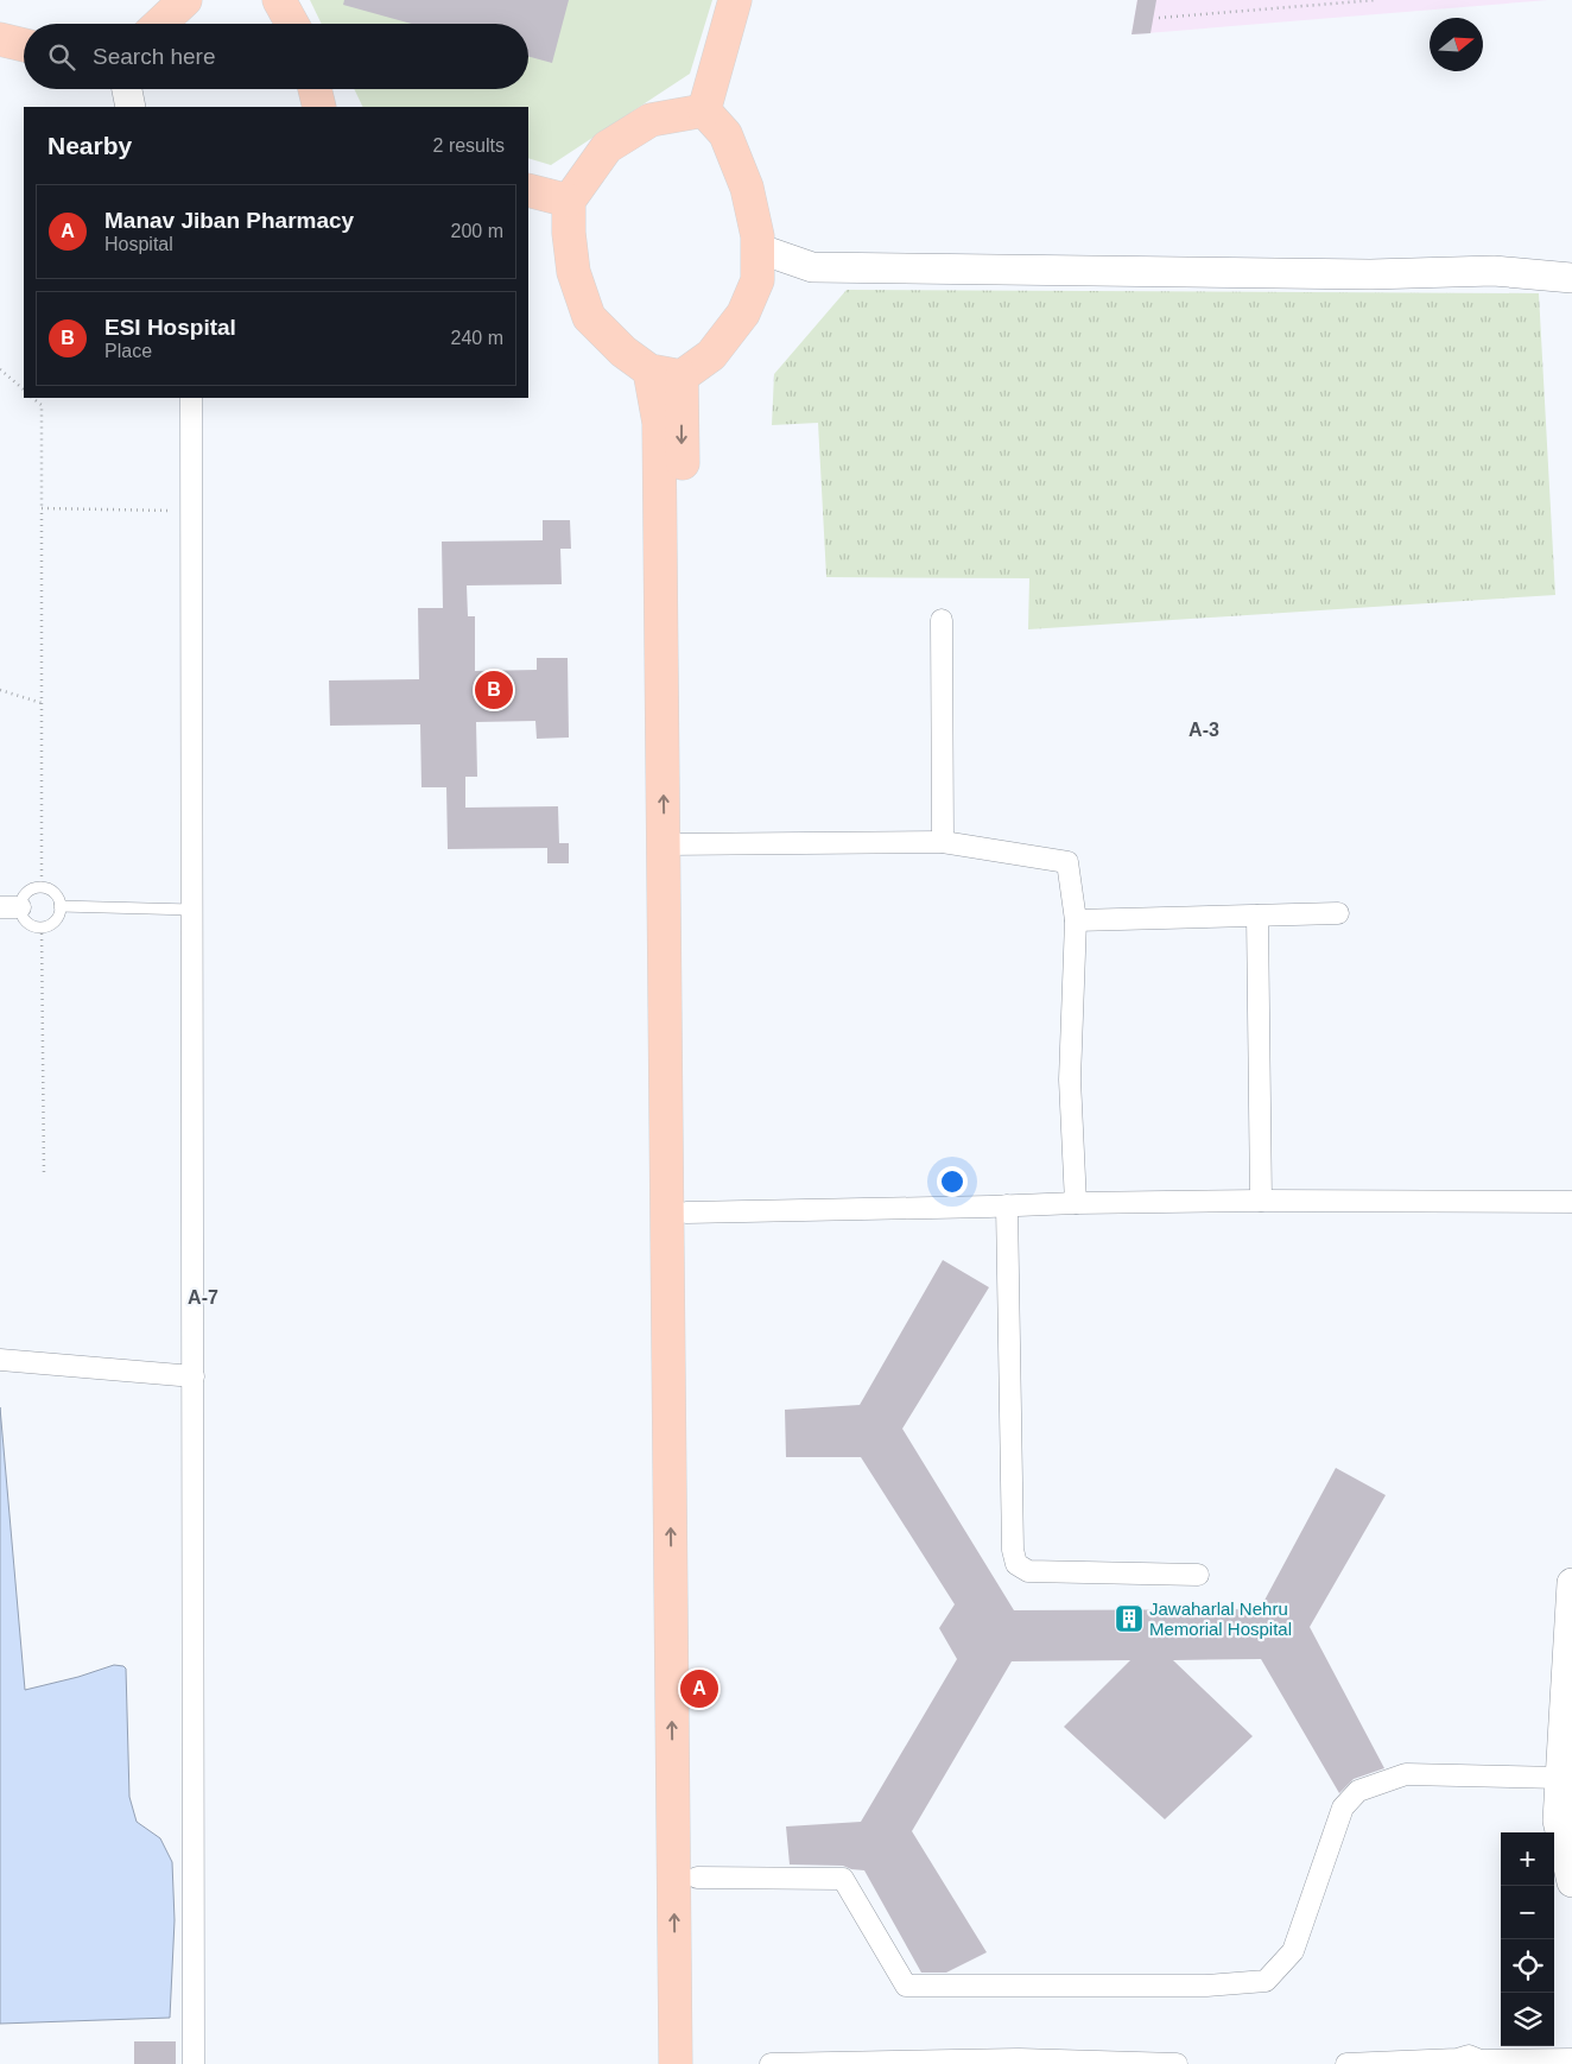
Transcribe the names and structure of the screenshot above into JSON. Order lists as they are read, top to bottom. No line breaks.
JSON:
{"districts":["A-3","A-7"],"places":{"building":["Jawaharlal Nehru Memorial Hospital"]},"north":"right","page":{"search":"Search here","heading":["Nearby","2 results"],"list":[{"mark":"A","name":"Manav Jiban Pharmacy","note":"Hospital","value":"200 m"},{"mark":"B","name":"ESI Hospital","note":"Place","value":"240 m"}],"pins":["B","A"],"map_buttons":["+","−"]}}
